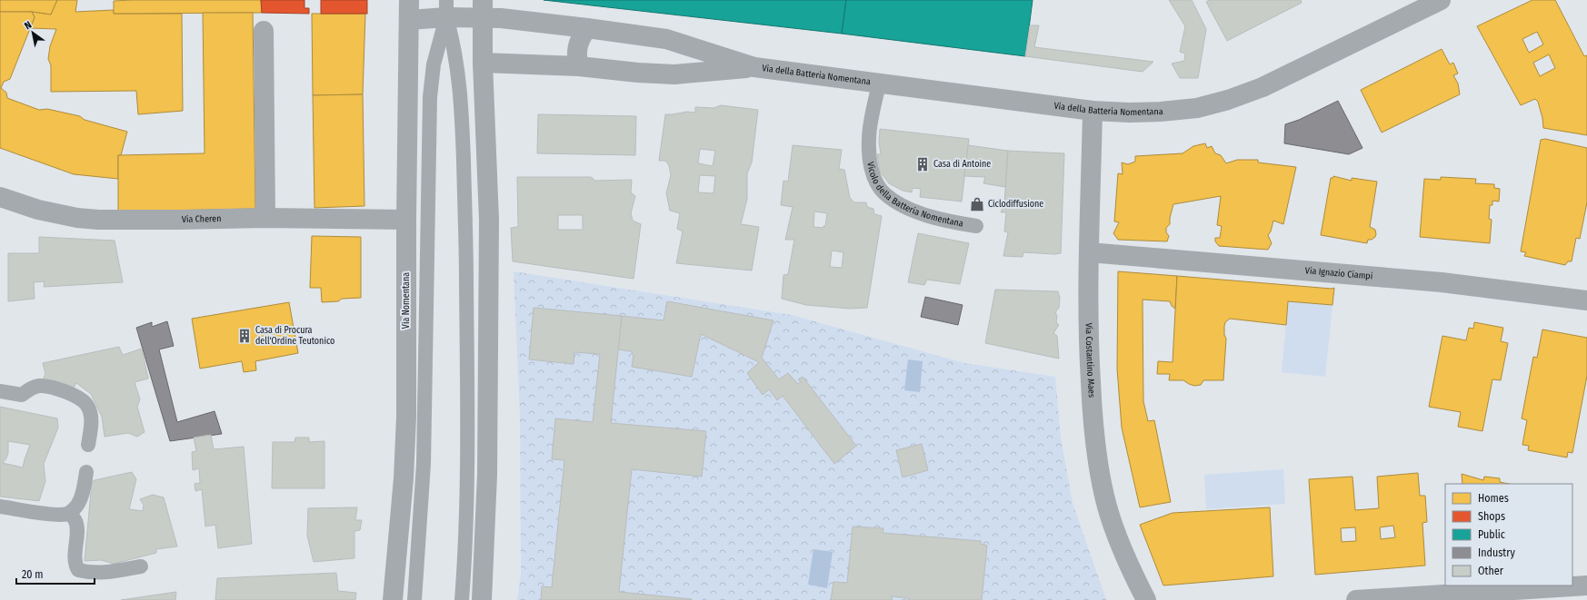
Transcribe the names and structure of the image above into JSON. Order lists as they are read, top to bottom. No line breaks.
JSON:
{"streets":{"street":["Via della Batteria Nomentana","Via Cheren","Via Ignazio Ciampi","Via Nomentana","Via Costantino Maes"],"lane":["Vicolo della Batteria Nomentana"]},"crossings":[["Via della Batteria Nomentana","Vicolo della Batteria Nomentana"],["Via della Batteria Nomentana","Via Nomentana"],["Via della Batteria Nomentana","Via Costantino Maes"],["Via Cheren","Via Nomentana"],["Via Ignazio Ciampi","Via Costantino Maes"]],"places":{"building":["Casa di Antoine","Casa di Procura dell‘Ordine Teutonico"],"shop":["Ciclodiffusione"]},"legend":["Homes","Shops","Public","Industry","Other"],"scale_bar":"20 m","north":"top left"}
